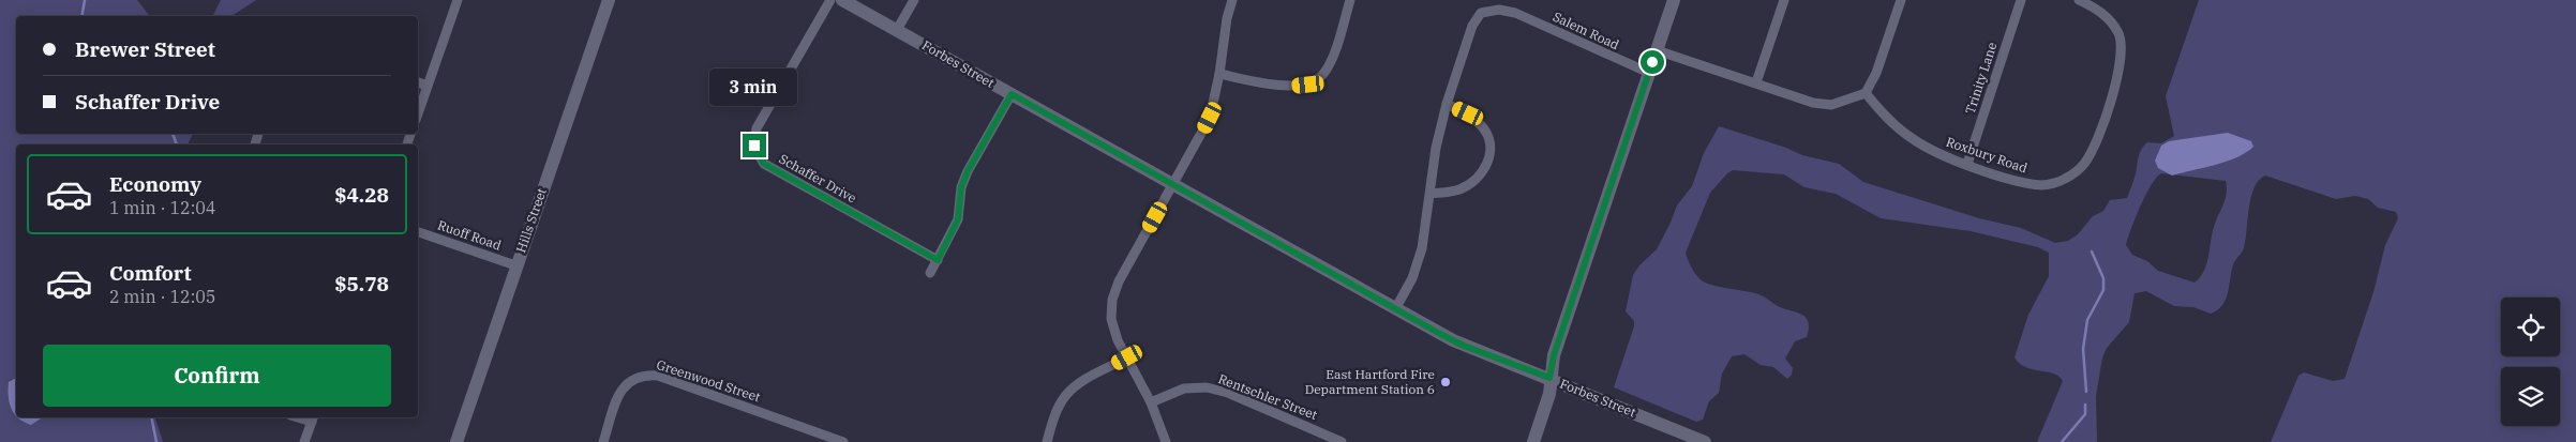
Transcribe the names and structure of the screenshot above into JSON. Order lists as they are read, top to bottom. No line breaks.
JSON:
{"streets":{"main road":["Forbes Street","Hills Street"],"street":["Salem Road","Trinity Lane","Roxbury Road","Schaffer Drive","Ruoff Road","Greenwood Street","Rentschler Street"]},"crossings":[["Salem Road","Forbes Street"],["Trinity Lane","Roxbury Road"],["Hills Street","Ruoff Road"]],"places":["East Hartford Fire Department Station 6"],"page":{"banner":["Brewer Street","Schaffer Drive"],"bubble":"3 min","list":[{"name":"Economy","note":"1 min · 12:04","value":"$4.28"},{"name":"Comfort","note":"2 min · 12:05","value":"$5.78"}],"buttons":"Confirm"}}
